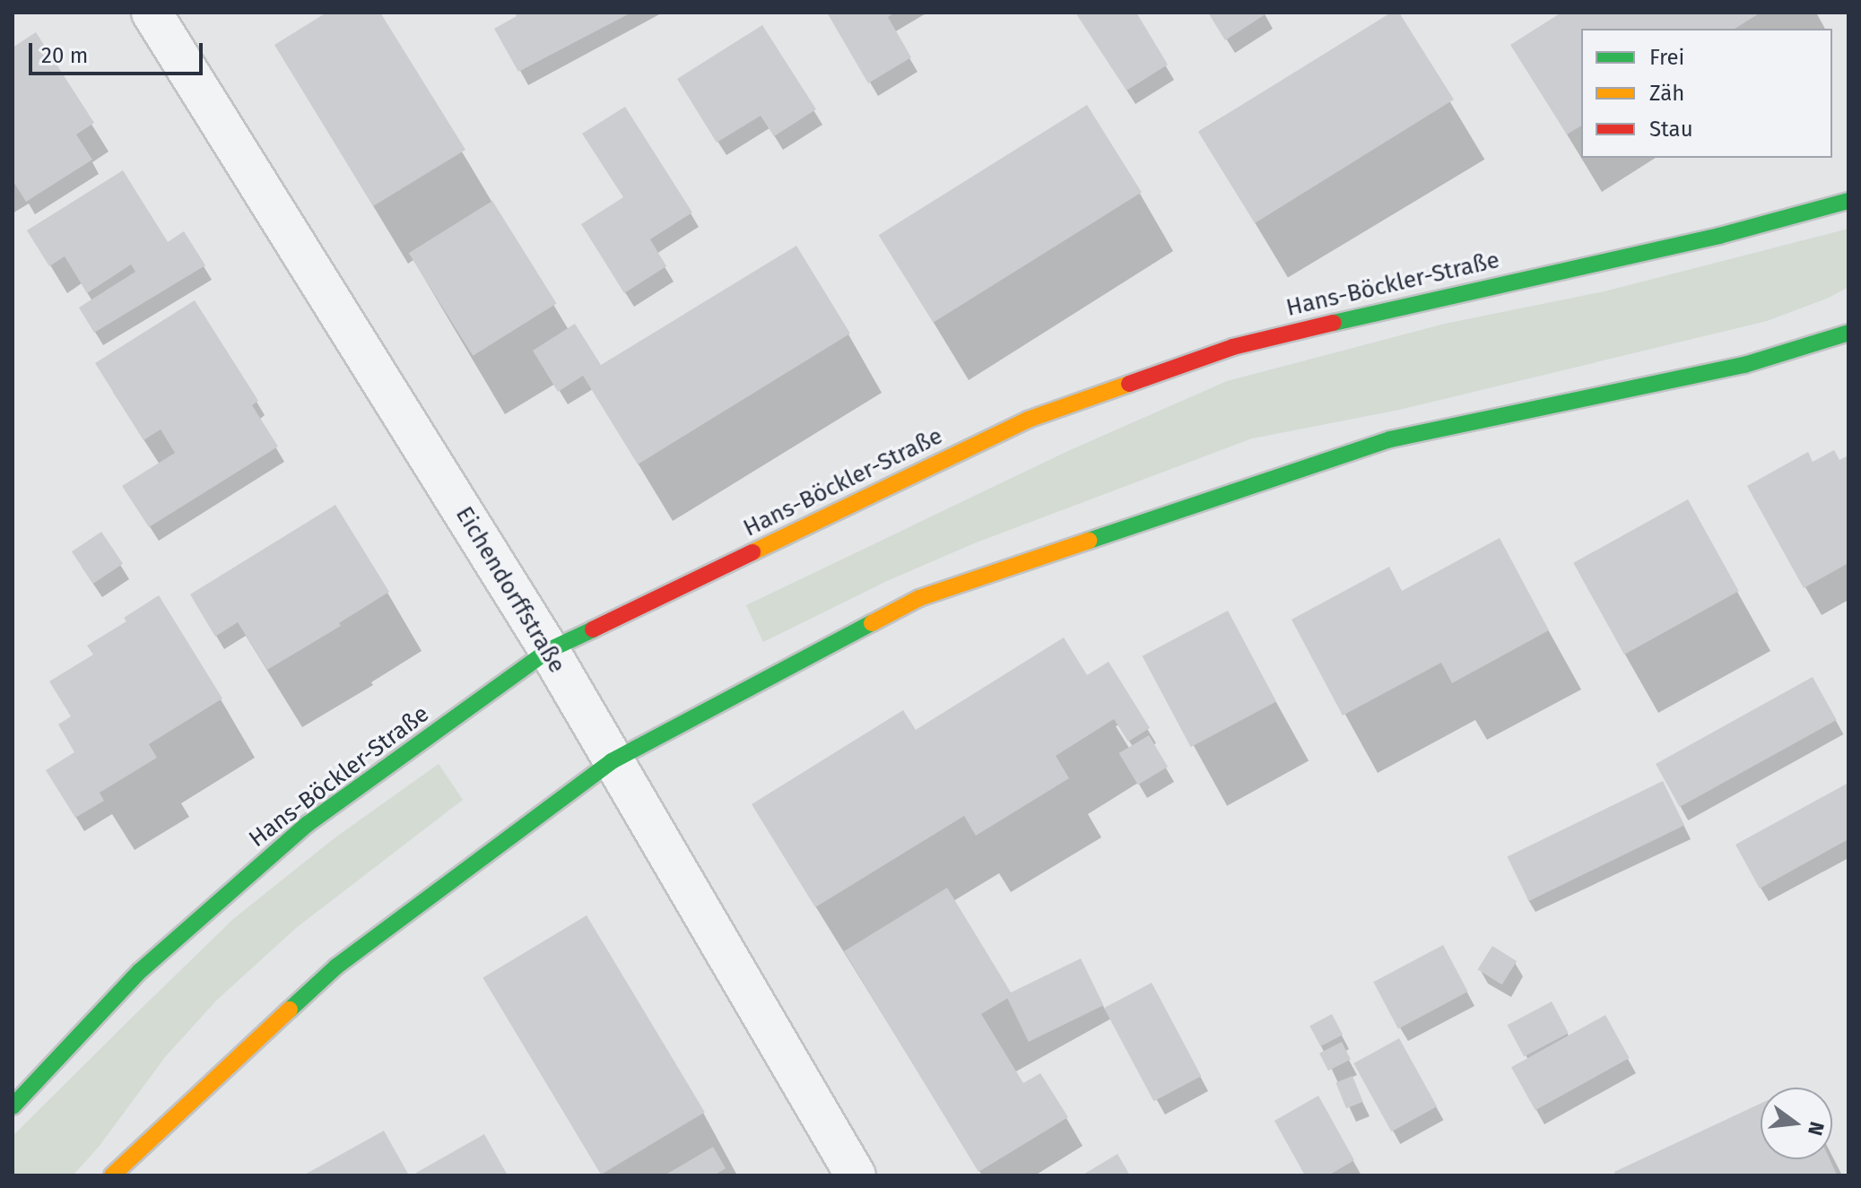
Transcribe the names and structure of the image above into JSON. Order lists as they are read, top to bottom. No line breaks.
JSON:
{"streets":{"main road":["Hans-Böckler-Straße"],"street":["Eichendorffstraße"]},"crossings":[["Hans-Böckler-Straße","Eichendorffstraße"]],"legend":["Frei","Zäh","Stau"],"scale_bar":"20 m","north":"right"}
